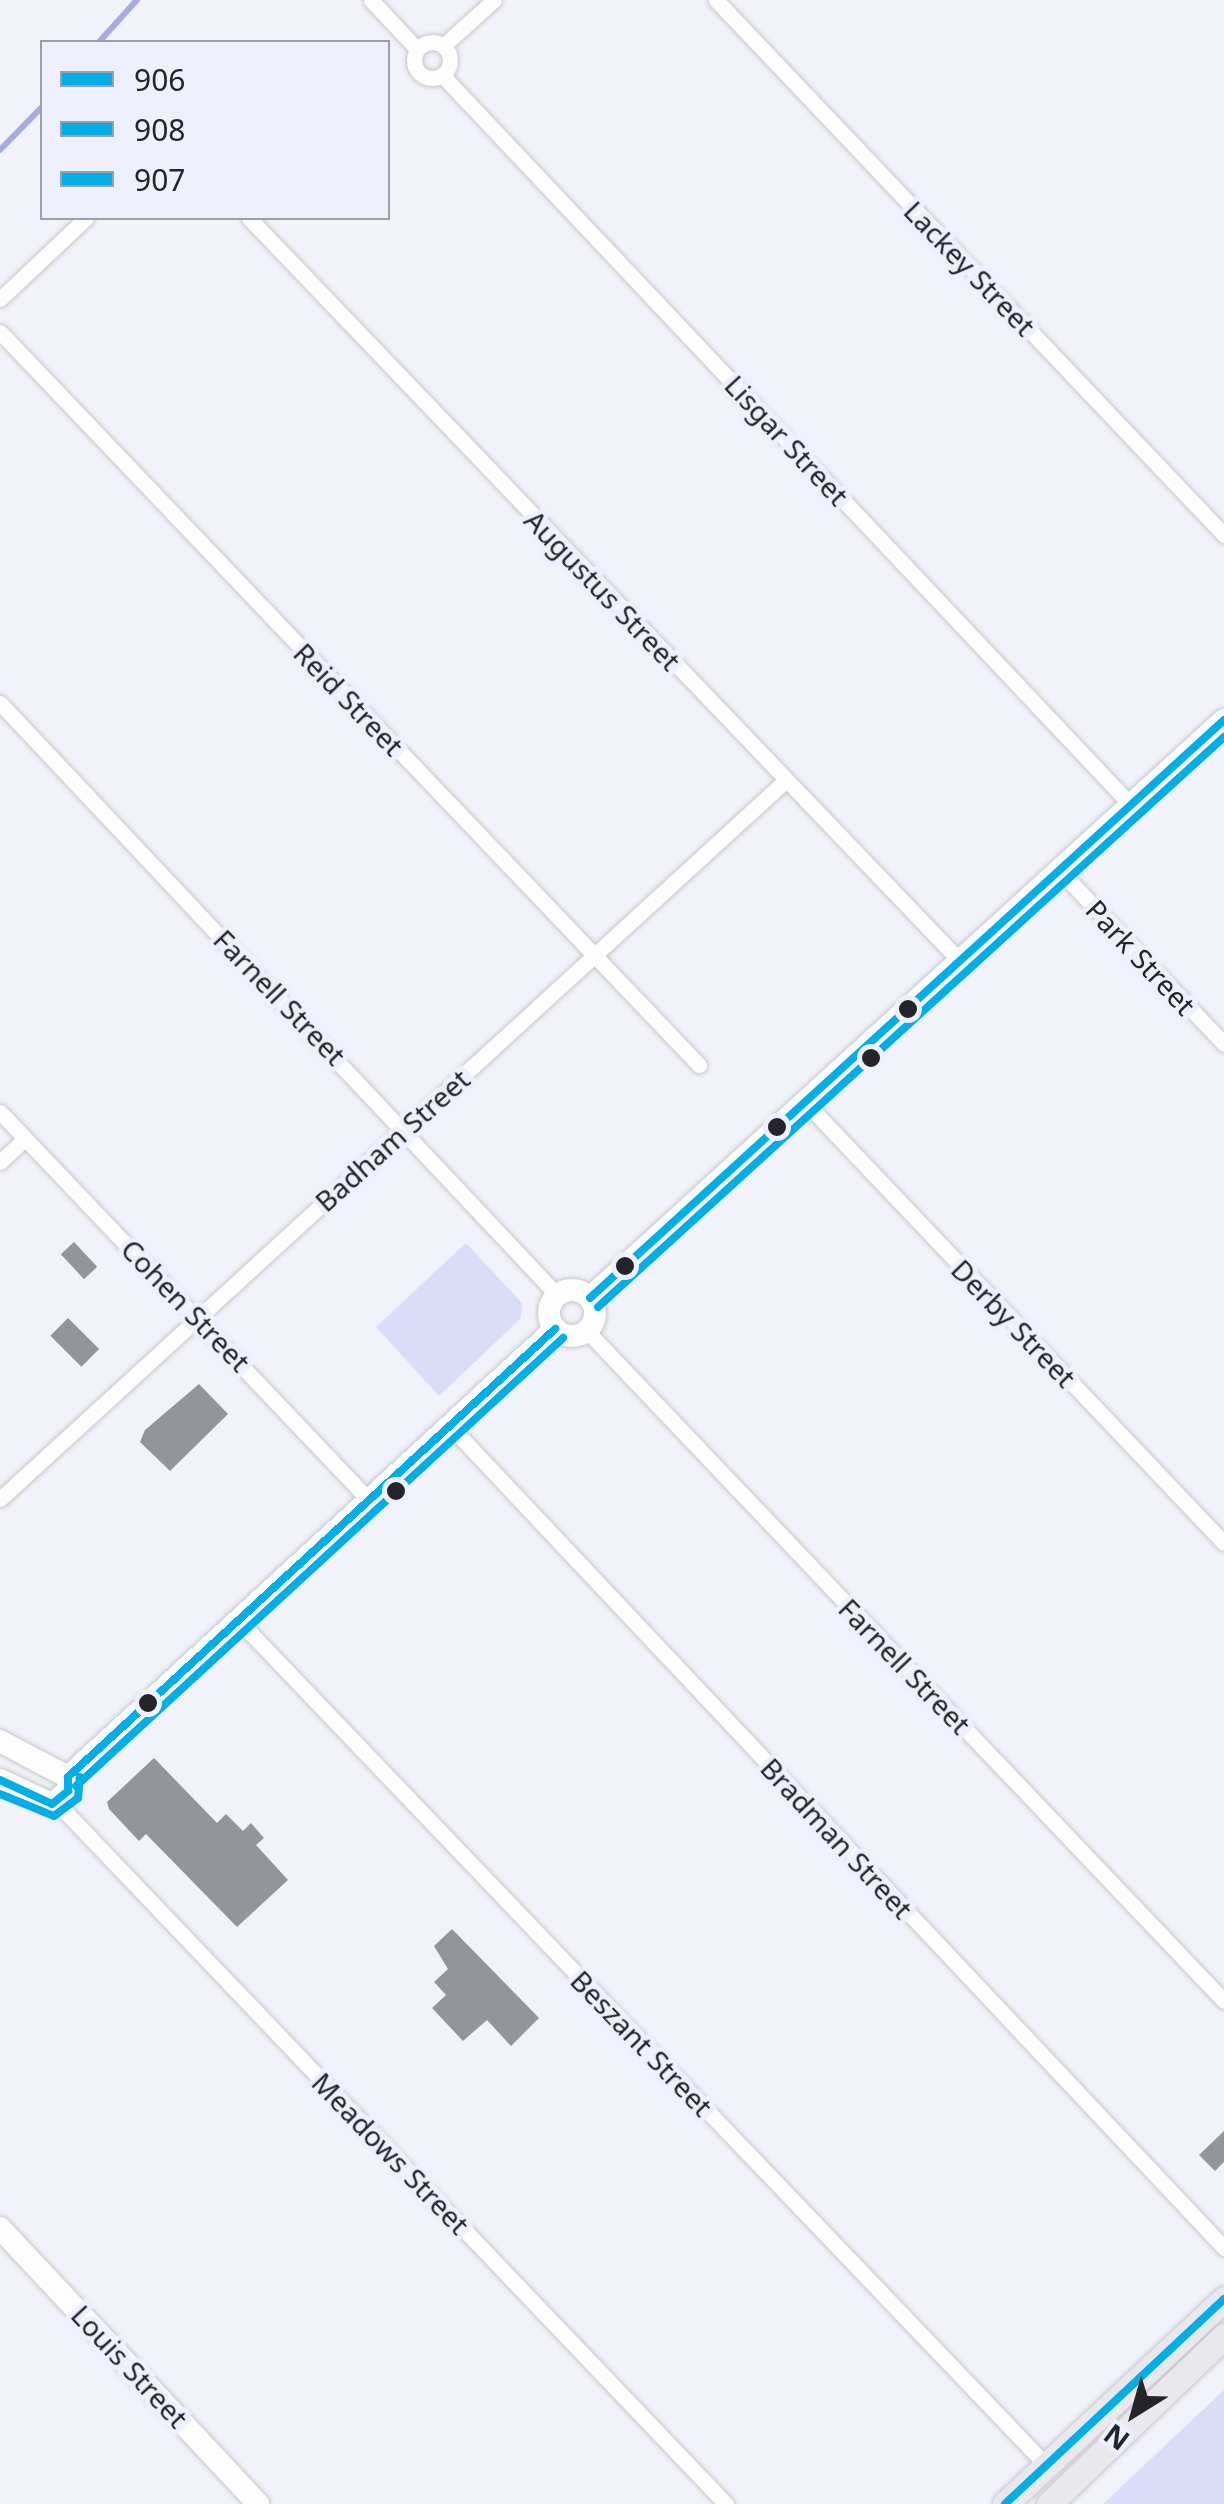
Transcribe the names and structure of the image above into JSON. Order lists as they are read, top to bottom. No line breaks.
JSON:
{"streets":{"street":["Lackey Street","Lisgar Street","Augustus Street","Reid Street","Park Street","Farnell Street","Badham Street","Cohen Street","Derby Street","Bradman Street","Beszant Street","Meadows Street","Louis Street"]},"crossings":[["Augustus Street","Badham Street"],["Reid Street","Badham Street"],["Farnell Street","Badham Street"],["Badham Street","Cohen Street"]],"lines":["transit line 906","transit line 908","transit line 907"],"legend":["906","908","907"],"north":"bottom left"}
